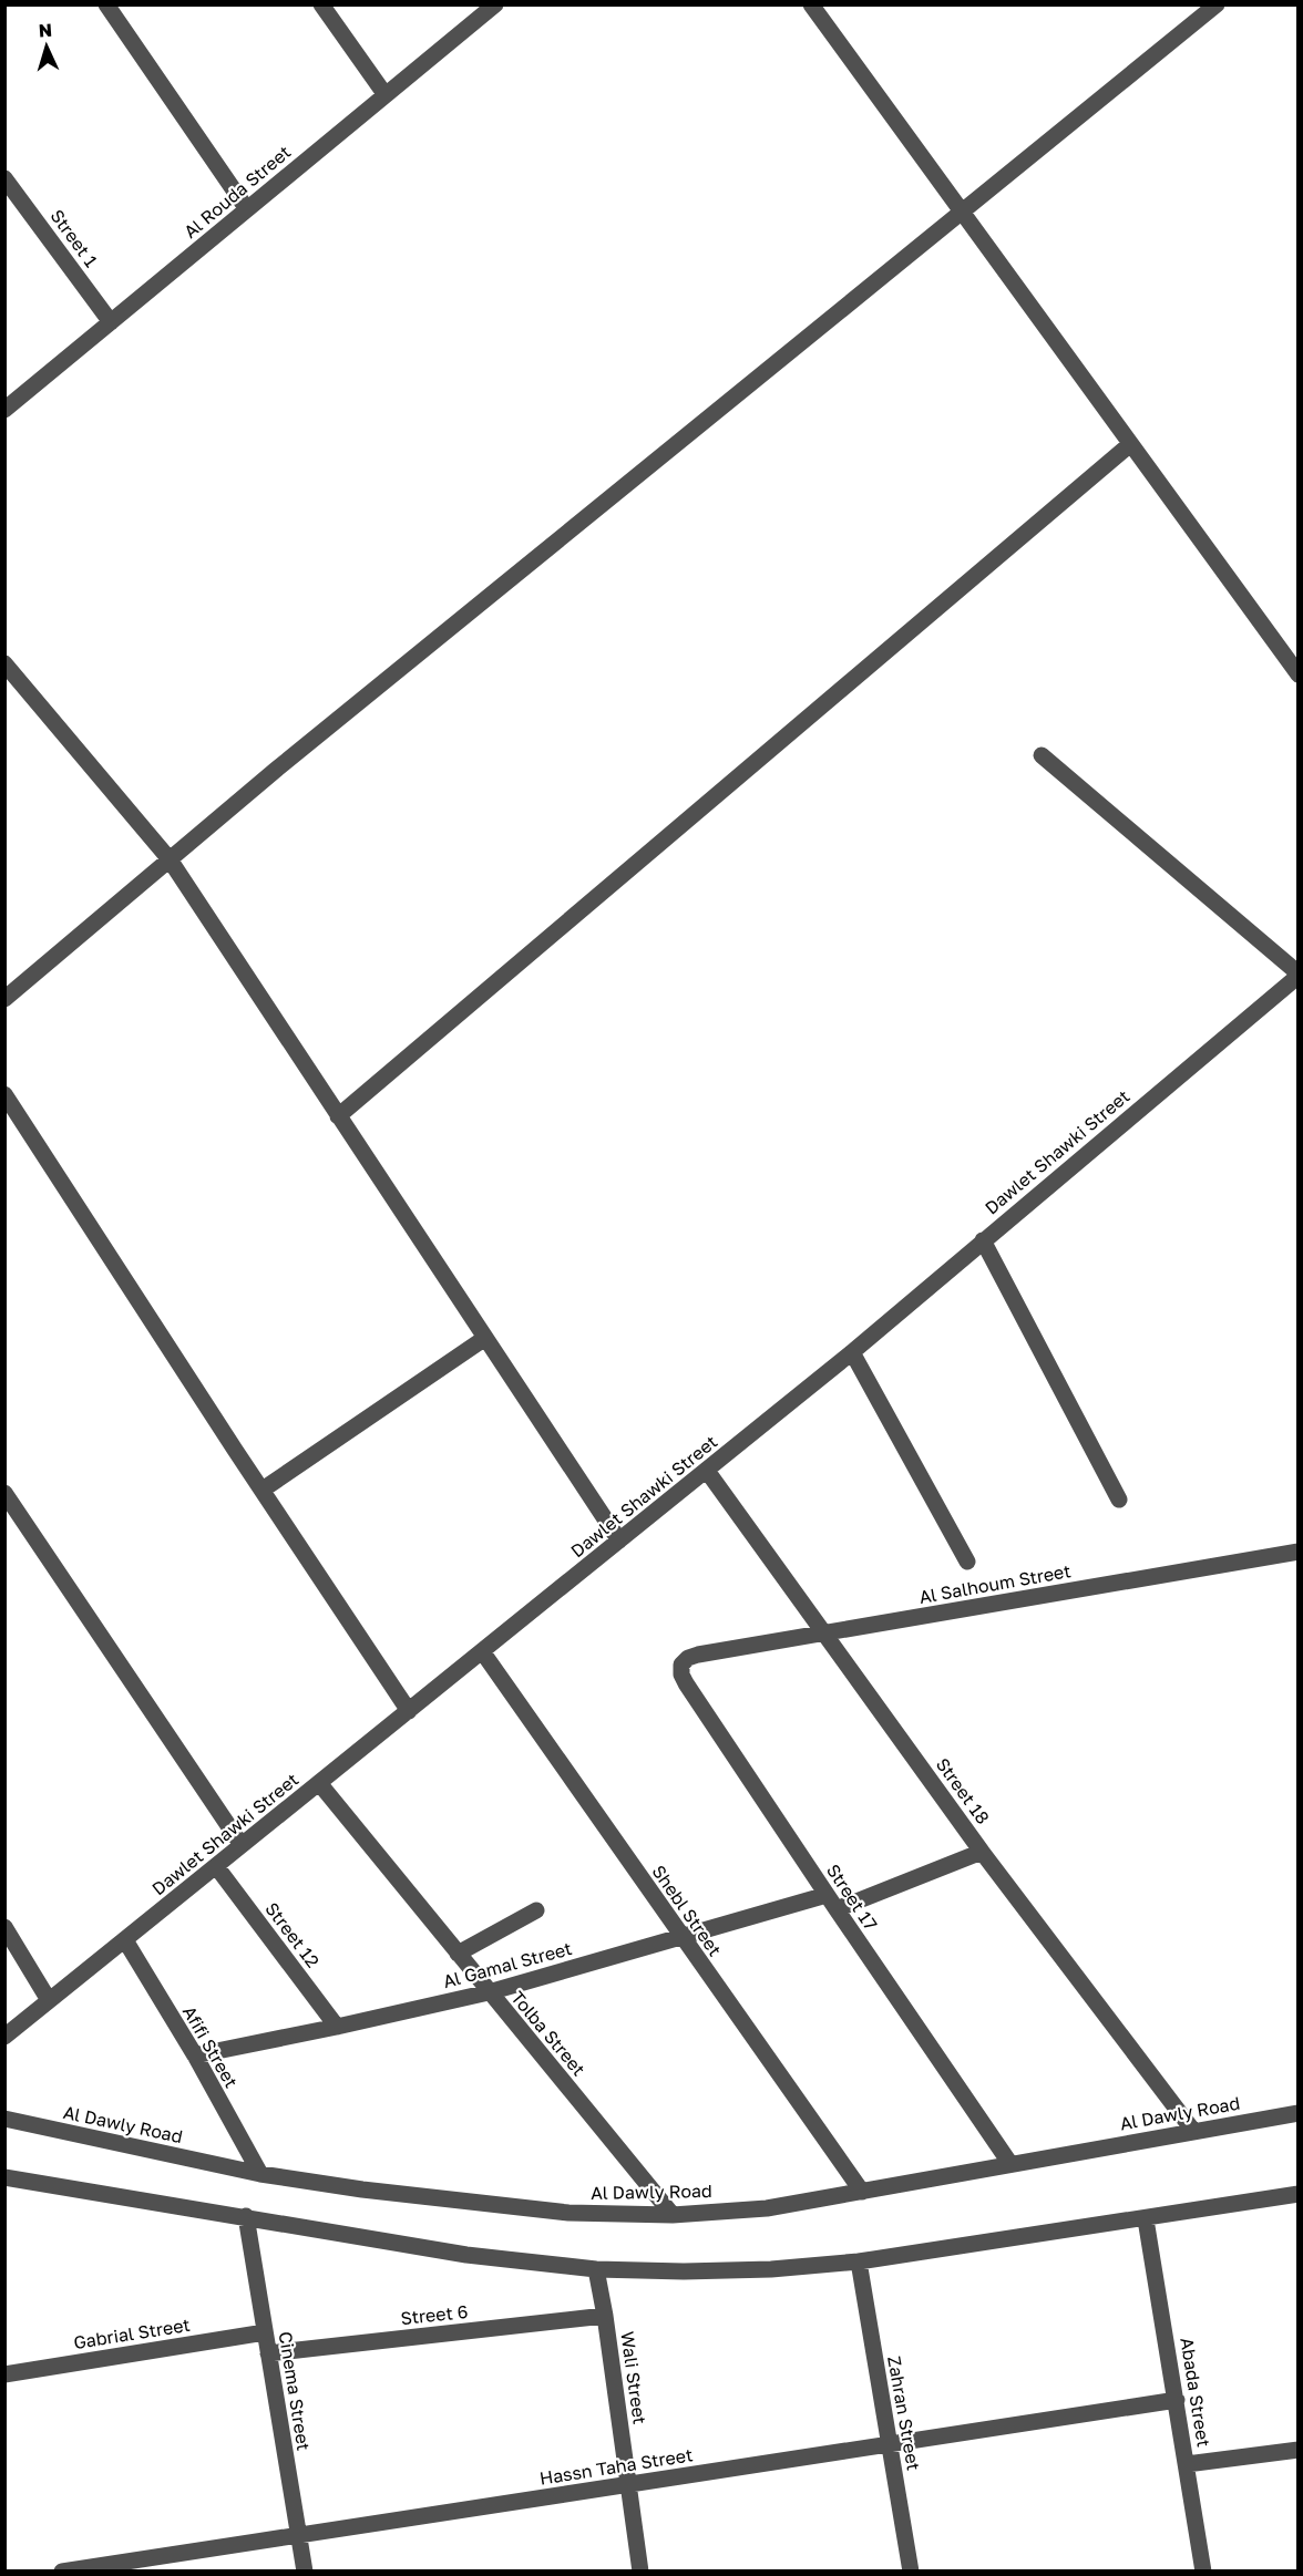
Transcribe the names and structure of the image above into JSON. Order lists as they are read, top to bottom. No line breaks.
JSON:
{"streets":{"street":["Al Rouda Street","Street 1","Dawlet Shawki Street","Al Salhoum Street","Street 18","Street 17","Shebl Street","Street 12","Al Gamal Street","Tolba Street","Afifi Street","Al Dawly Road","Street 6","Gabrial Street","Wali Street","Cinema Street","Abada Street","Zahran Street","Hassn Taha Street"]},"crossings":[["Al Rouda Street","Street 1"],["Dawlet Shawki Street","Street 18"],["Dawlet Shawki Street","Shebl Street"],["Dawlet Shawki Street","Street 12"],["Dawlet Shawki Street","Tolba Street"],["Dawlet Shawki Street","Afifi Street"],["Al Salhoum Street","Street 18"],["Al Salhoum Street","Street 17"],["Street 18","Al Dawly Road"],["Street 17","Al Gamal Street"],["Street 17","Al Dawly Road"],["Shebl Street","Al Gamal Street"],["Shebl Street","Al Dawly Road"],["Street 12","Al Gamal Street"],["Al Gamal Street","Tolba Street"],["Al Gamal Street","Afifi Street"],["Tolba Street","Al Dawly Road"],["Afifi Street","Al Dawly Road"],["Street 6","Wali Street"],["Street 6","Cinema Street"],["Gabrial Street","Cinema Street"],["Wali Street","Hassn Taha Street"],["Cinema Street","Hassn Taha Street"],["Abada Street","Hassn Taha Street"],["Zahran Street","Hassn Taha Street"]],"north":"top"}
